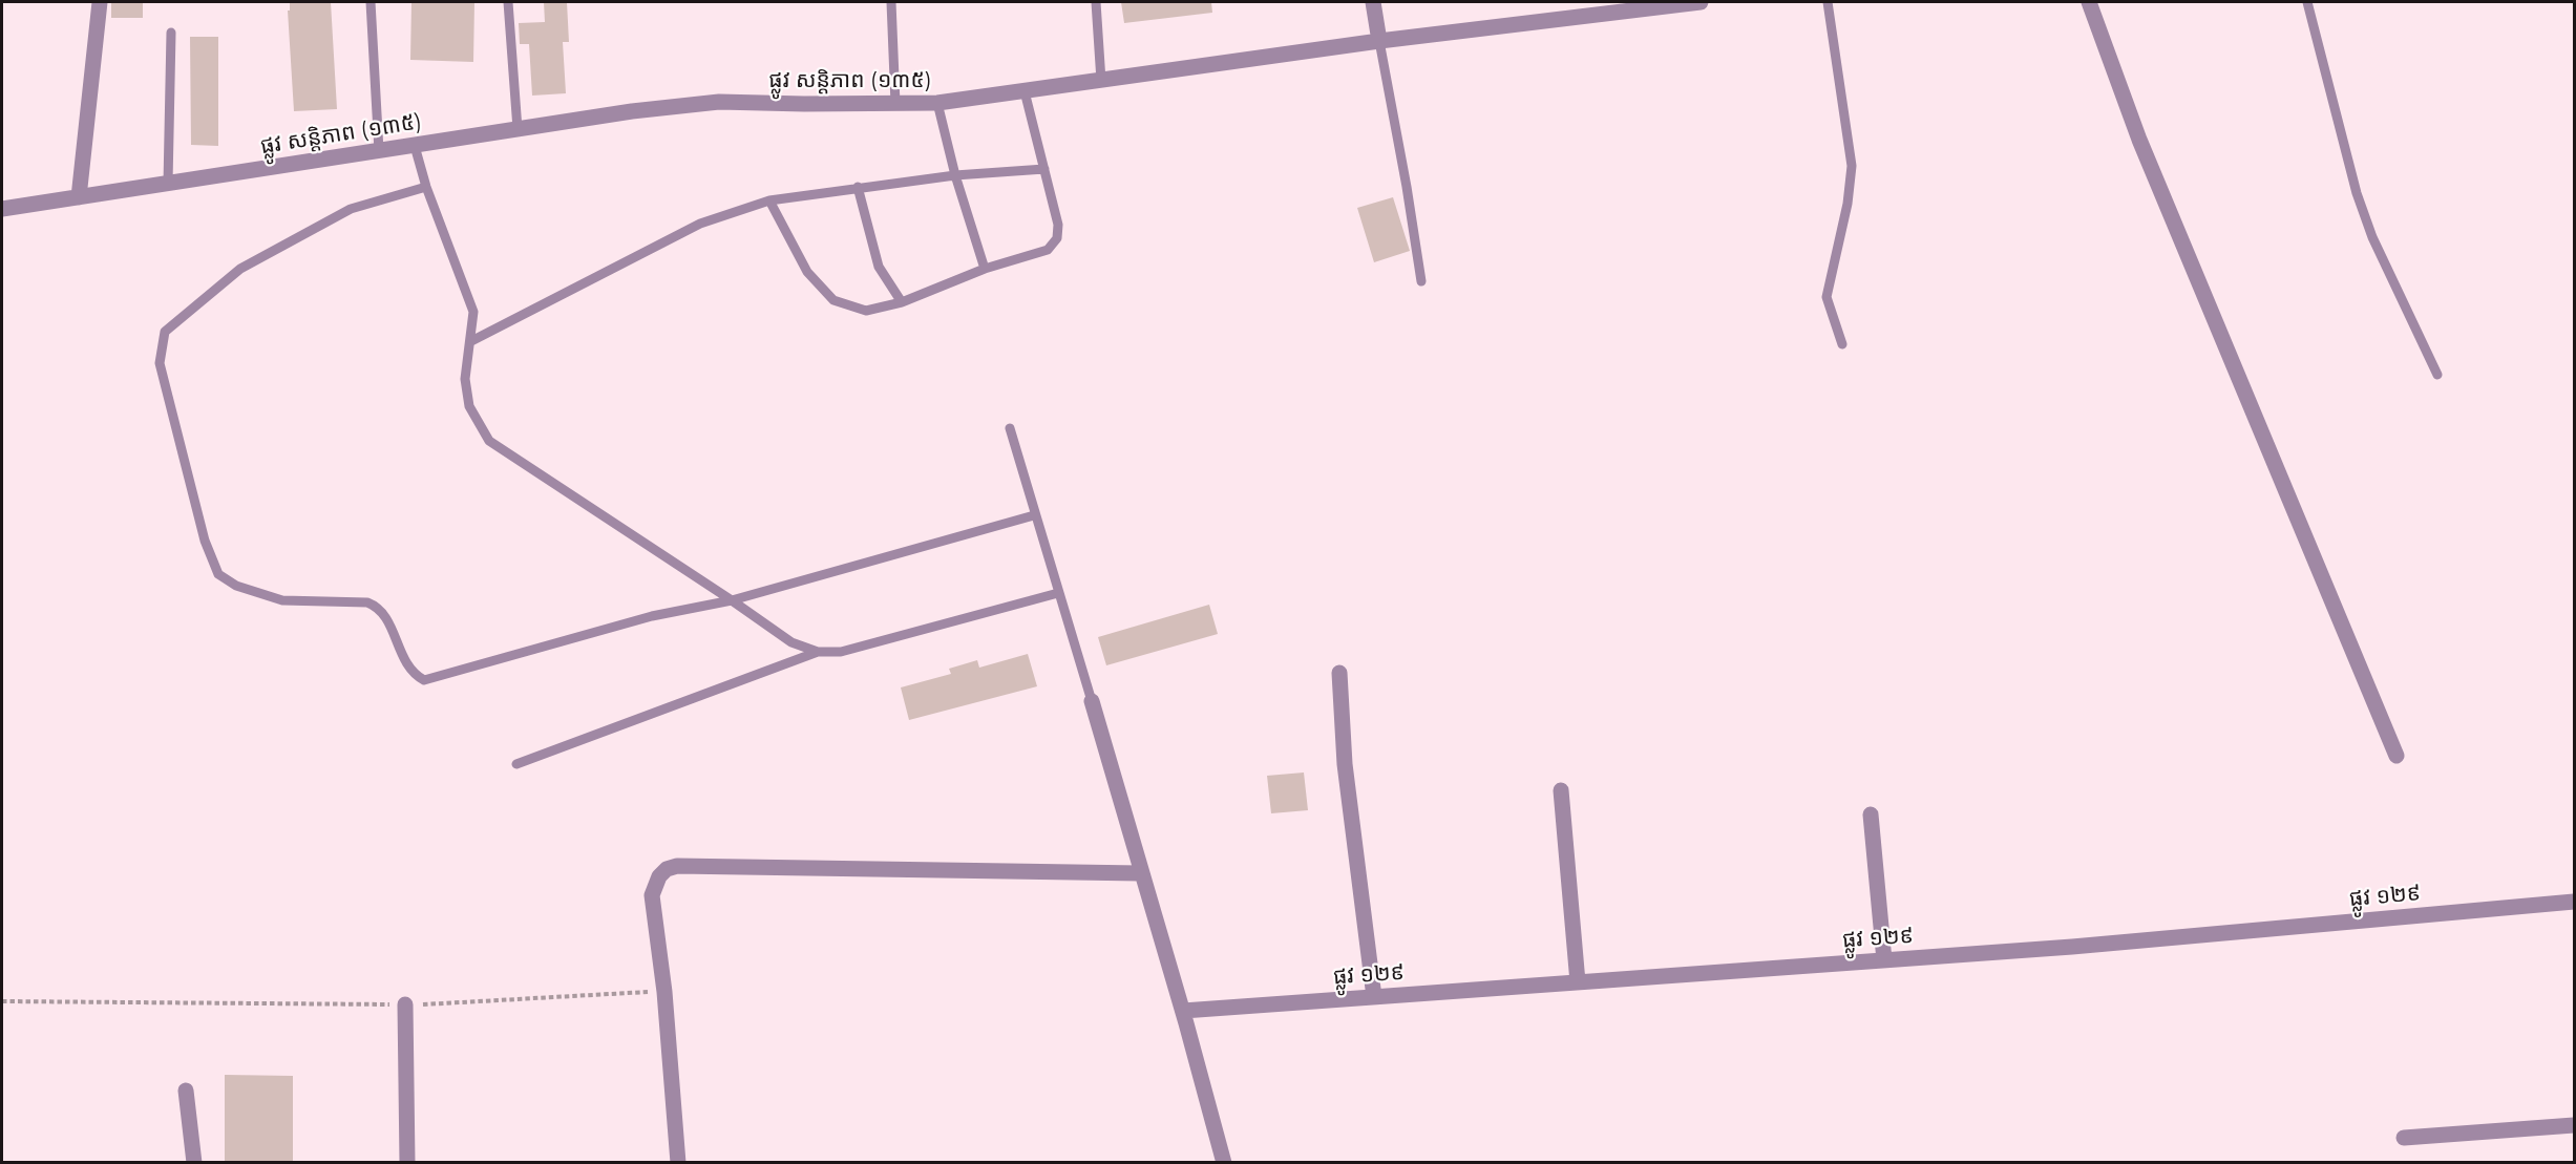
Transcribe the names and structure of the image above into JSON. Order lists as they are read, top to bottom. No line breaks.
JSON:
{"streets":{"street":["ផ្លូវ សន្តិភាព (១៣៥)","ផ្លូវ ១២៩"]}}
